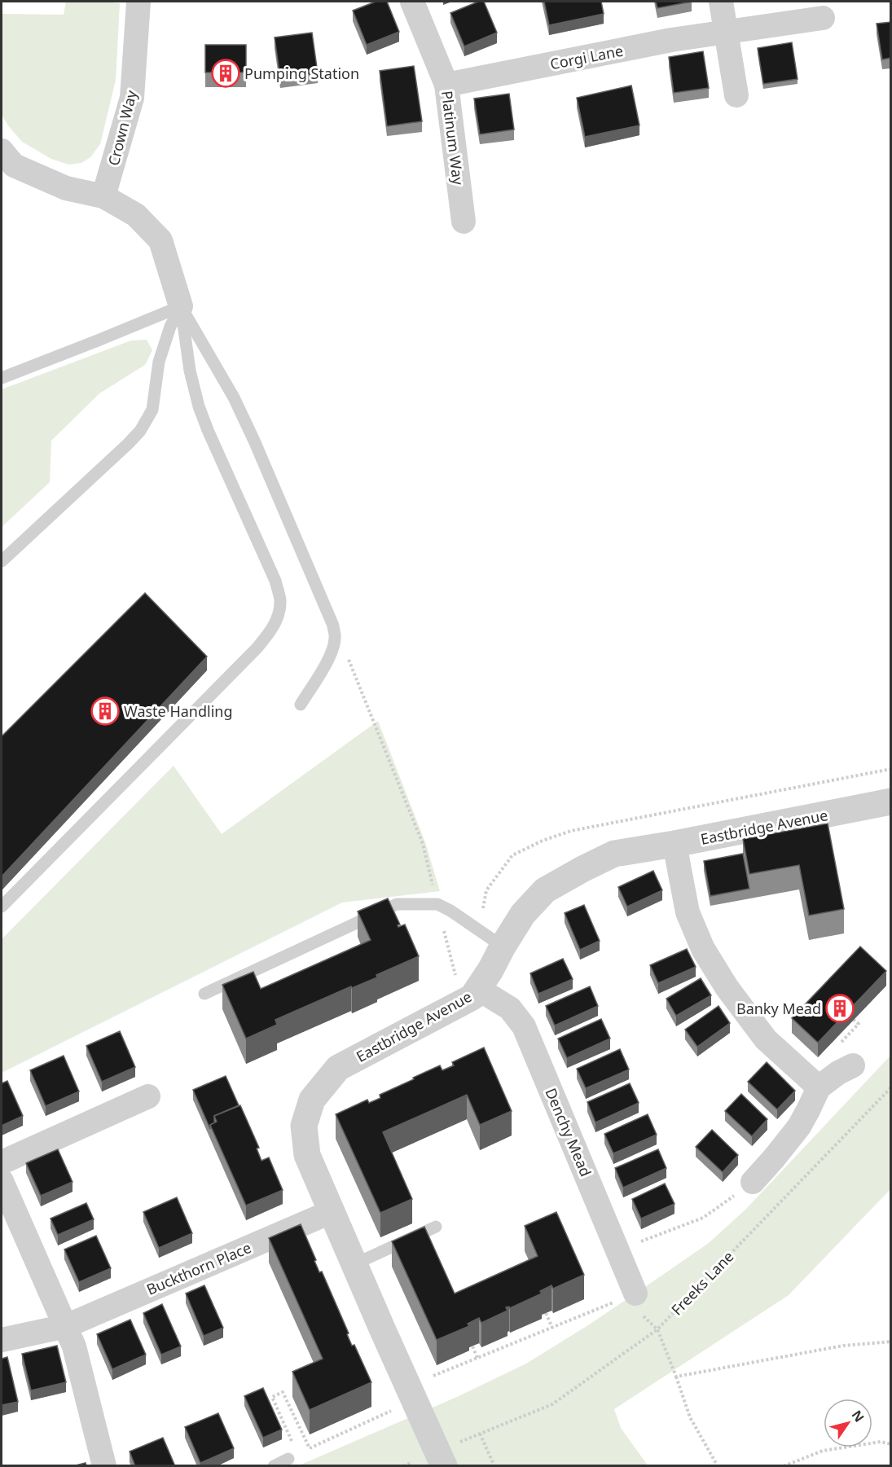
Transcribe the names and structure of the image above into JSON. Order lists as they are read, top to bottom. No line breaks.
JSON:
{"streets":{"street":["Corgi Lane","Crown Way","Platinum Way","Eastbridge Avenue","Denchy Mead","Buckthorn Place"],"path":["Freeks Lane"]},"crossings":[["Corgi Lane","Platinum Way"],["Eastbridge Avenue","Denchy Mead"],["Eastbridge Avenue","Buckthorn Place"]],"places":{"building":["Pumping Station","Waste Handling","Banky Mead"]},"north":"top right"}
